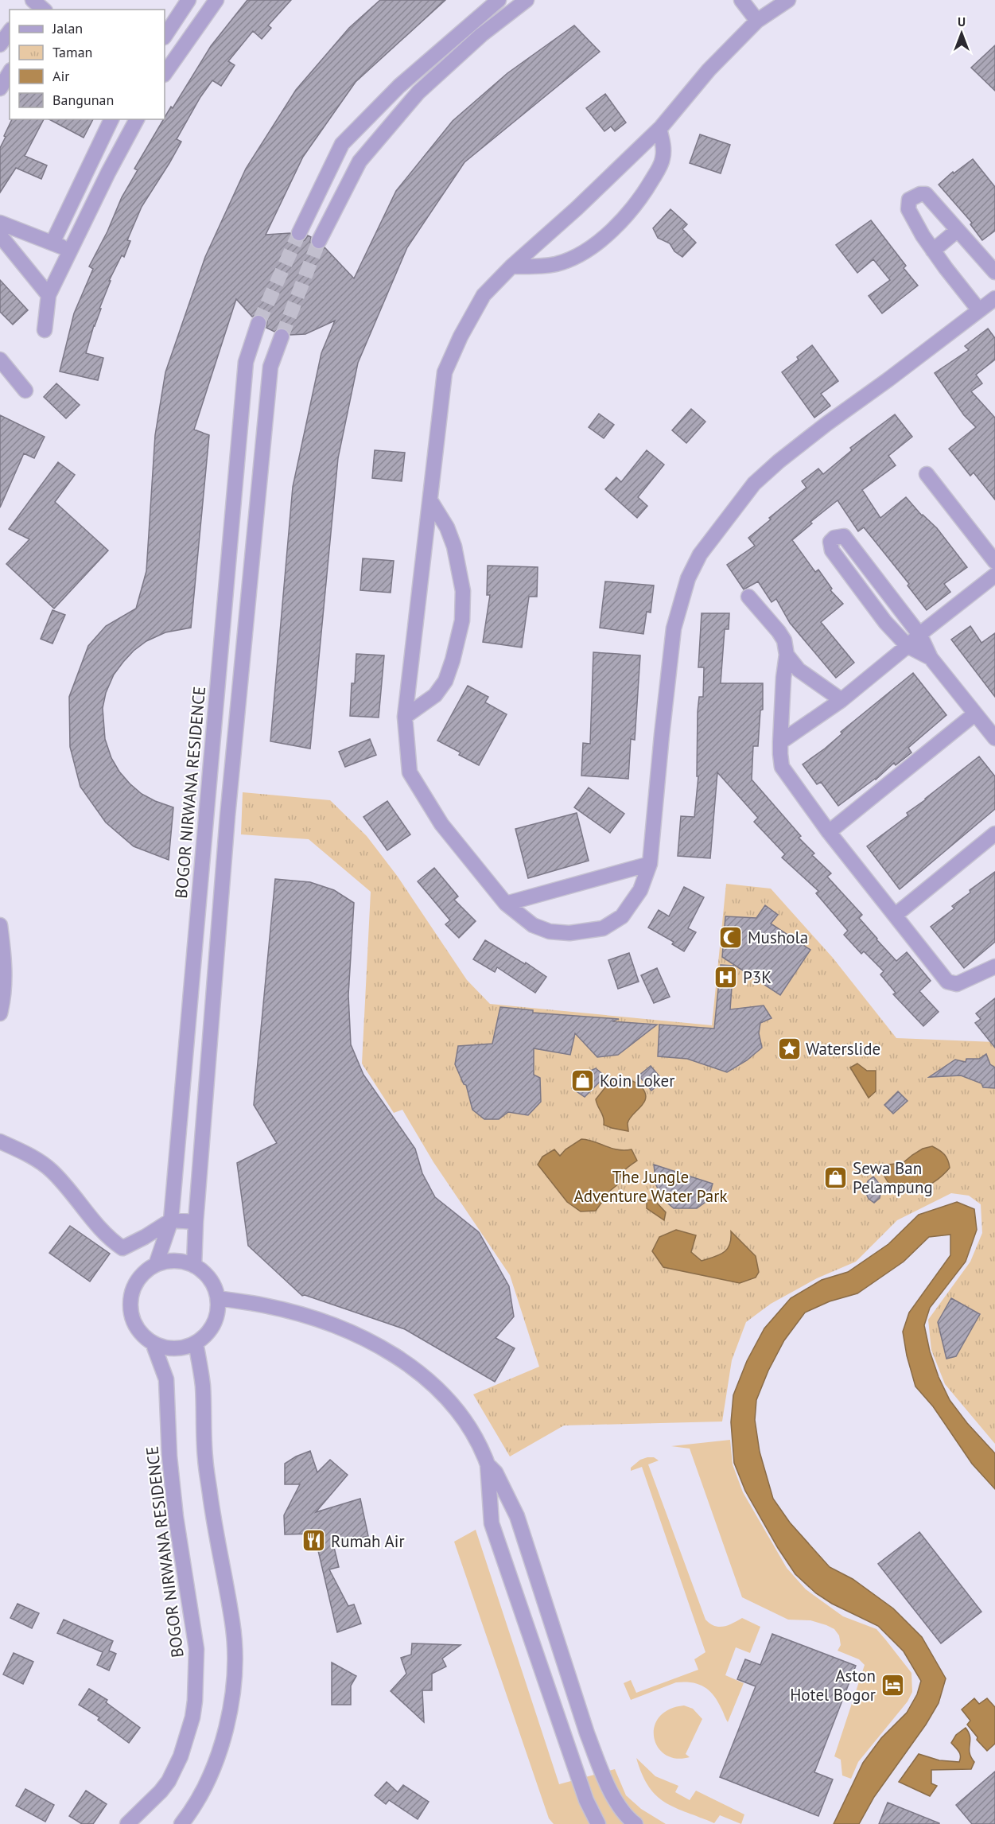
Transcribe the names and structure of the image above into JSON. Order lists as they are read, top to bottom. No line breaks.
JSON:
{"streets":{"street":["BOGOR NIRWANA RESIDENCE"]},"parks":["The Jungle Adventure Water Park"],"places":{"mosque":["Mushola"],"hospital":["P3K"],"place":["Waterslide"],"shop":["Koin Loker","Sewa Ban Pelampung"],"restaurant":["Rumah Air"],"hotel":["Aston Hotel Bogor"]},"legend":["Jalan","Taman","Air","Bangunan"],"north":"top"}
